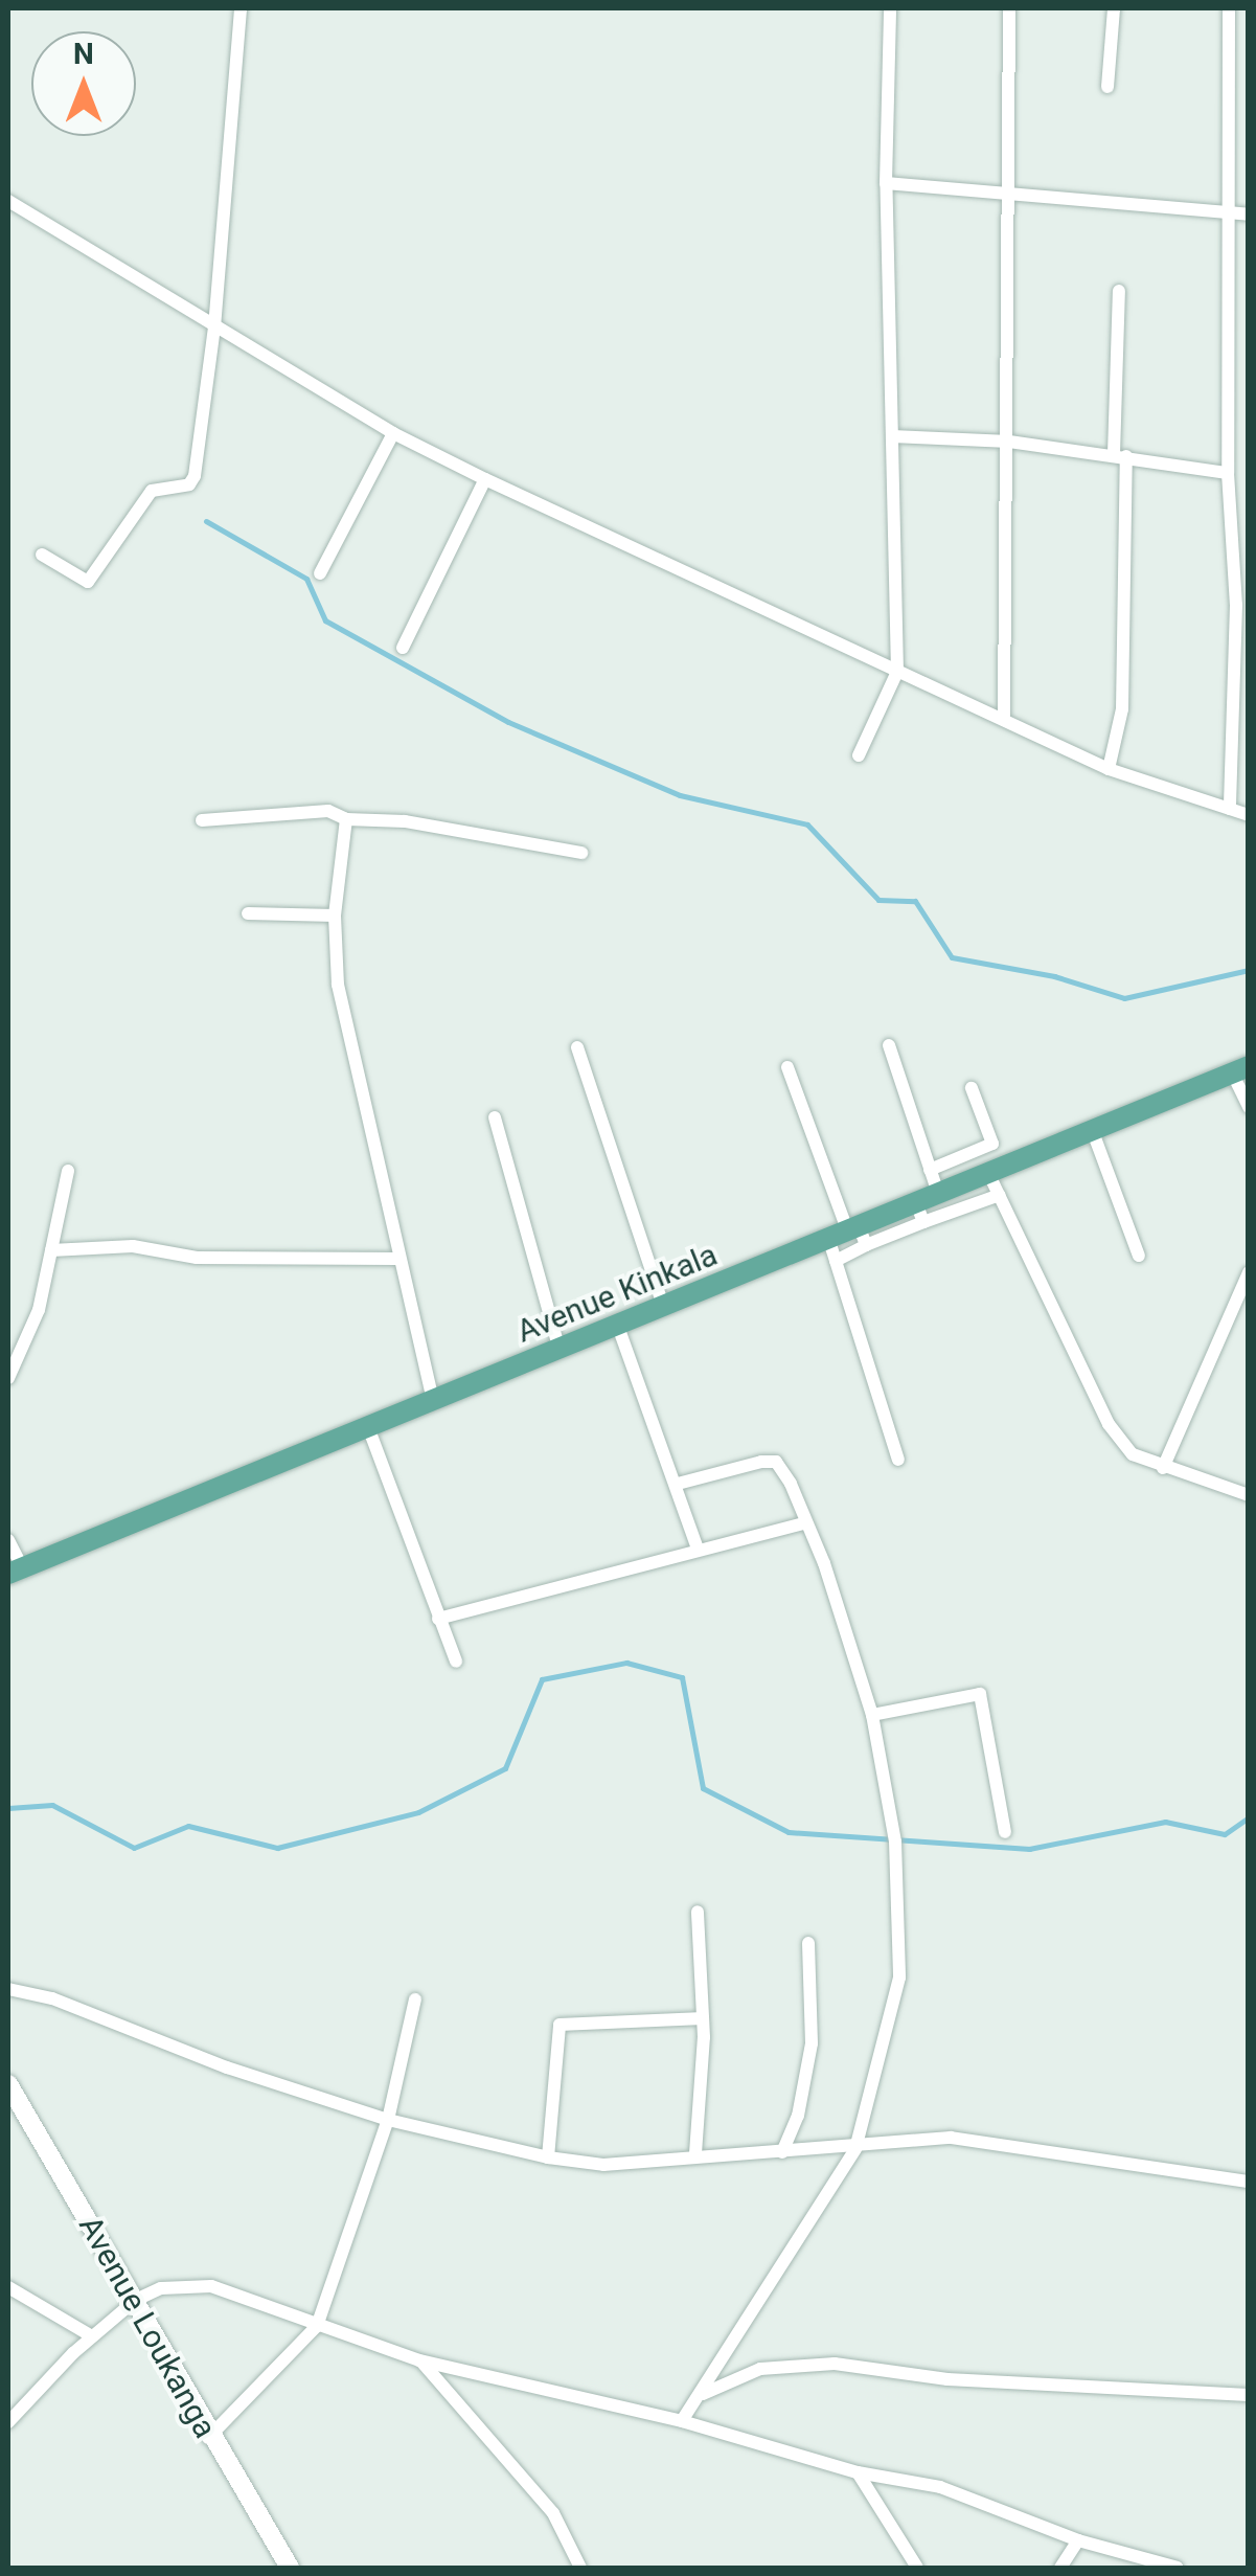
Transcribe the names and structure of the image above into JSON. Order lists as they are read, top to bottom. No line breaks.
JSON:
{"streets":{"main road":["Avenue Kinkala","Avenue Loukanga"]},"north":"top"}
